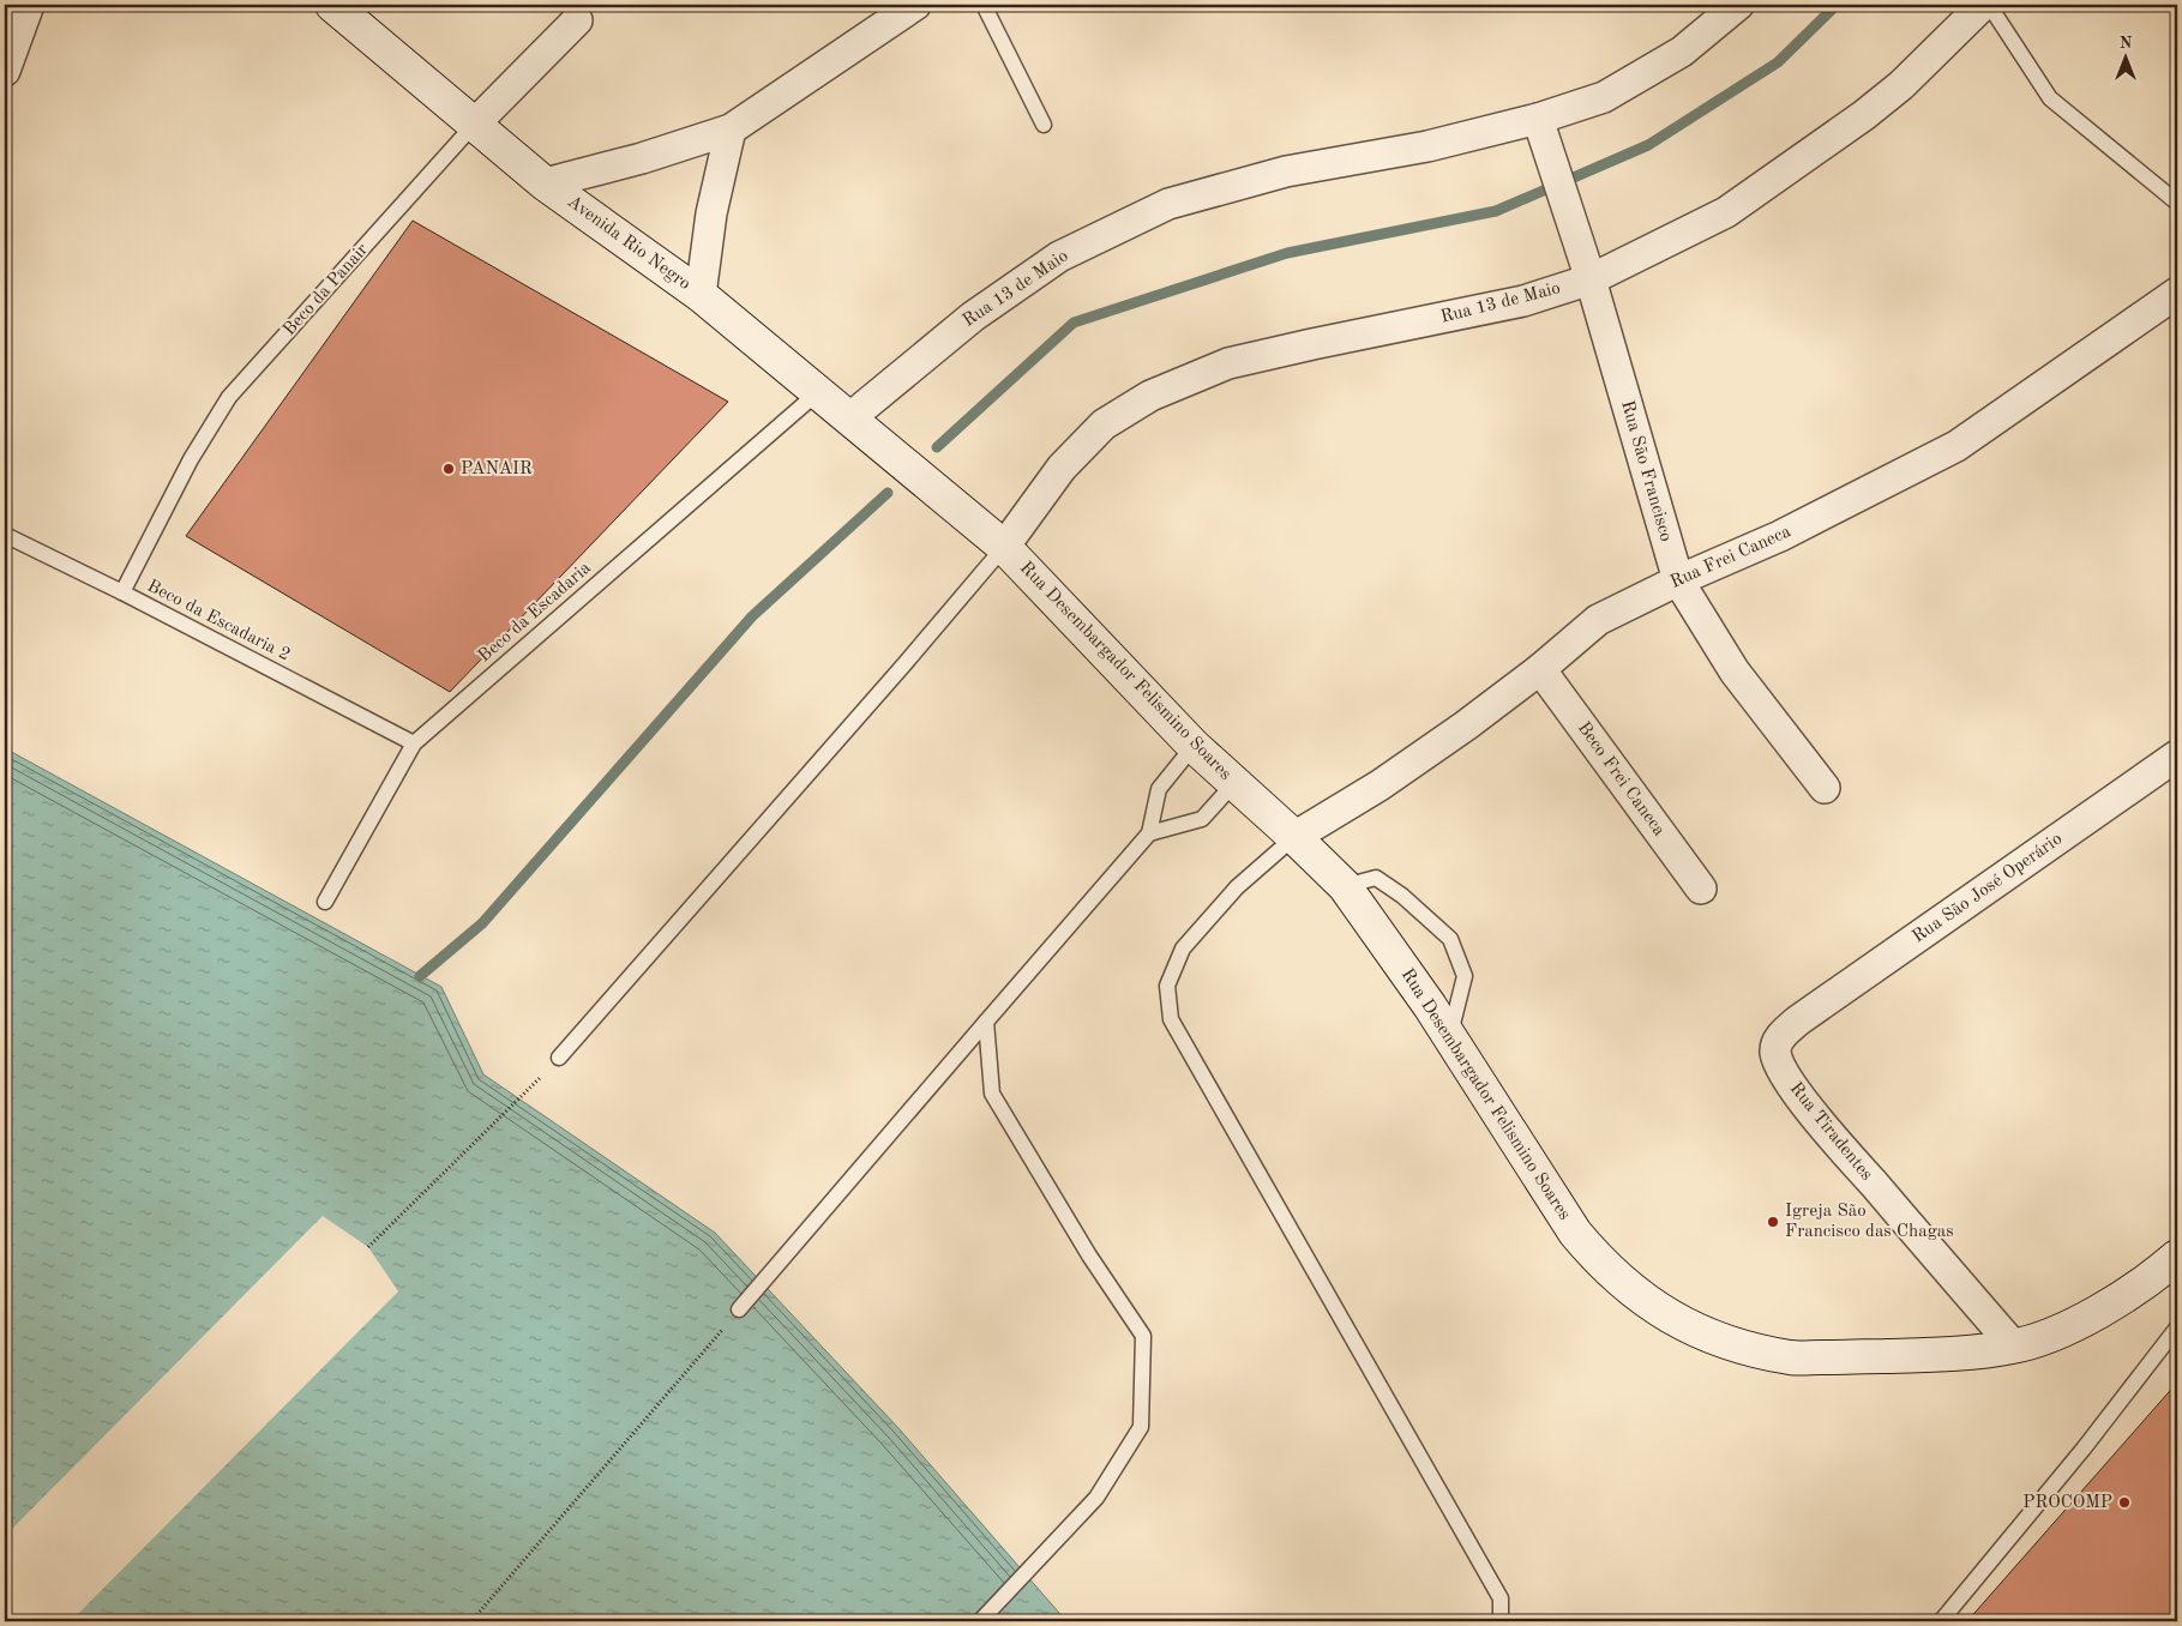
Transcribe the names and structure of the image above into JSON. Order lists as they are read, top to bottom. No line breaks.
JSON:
{"streets":{"street":["Avenida Rio Negro","Rua 13 de Maio","Beco da Panair","Rua São Francisco","Rua Frei Caneca","Rua Desembargador Felismino Soares","Beco Frei Caneca","Rua São José Operário","Rua Tiradentes"],"lane":["Beco da Escadaria","Beco da Escadaria 2"]},"crossings":[["Avenida Rio Negro","Rua 13 de Maio"],["Avenida Rio Negro","Beco da Panair"],["Avenida Rio Negro","Beco da Escadaria"],["Avenida Rio Negro","Rua Desembargador Felismino Soares"],["Rua 13 de Maio","Rua São Francisco"],["Rua 13 de Maio","Rua Desembargador Felismino Soares"],["Beco da Panair","Beco da Escadaria 2"],["Rua São Francisco","Rua Frei Caneca"],["Rua Frei Caneca","Rua Desembargador Felismino Soares"],["Rua Frei Caneca","Beco Frei Caneca"],["Beco da Escadaria","Beco da Escadaria 2"],["Rua Desembargador Felismino Soares","Rua Tiradentes"],["Rua São José Operário","Rua Tiradentes"]],"places":["PANAIR","Igreja São Francisco das Chagas","PROCOMP"],"north":"top"}
